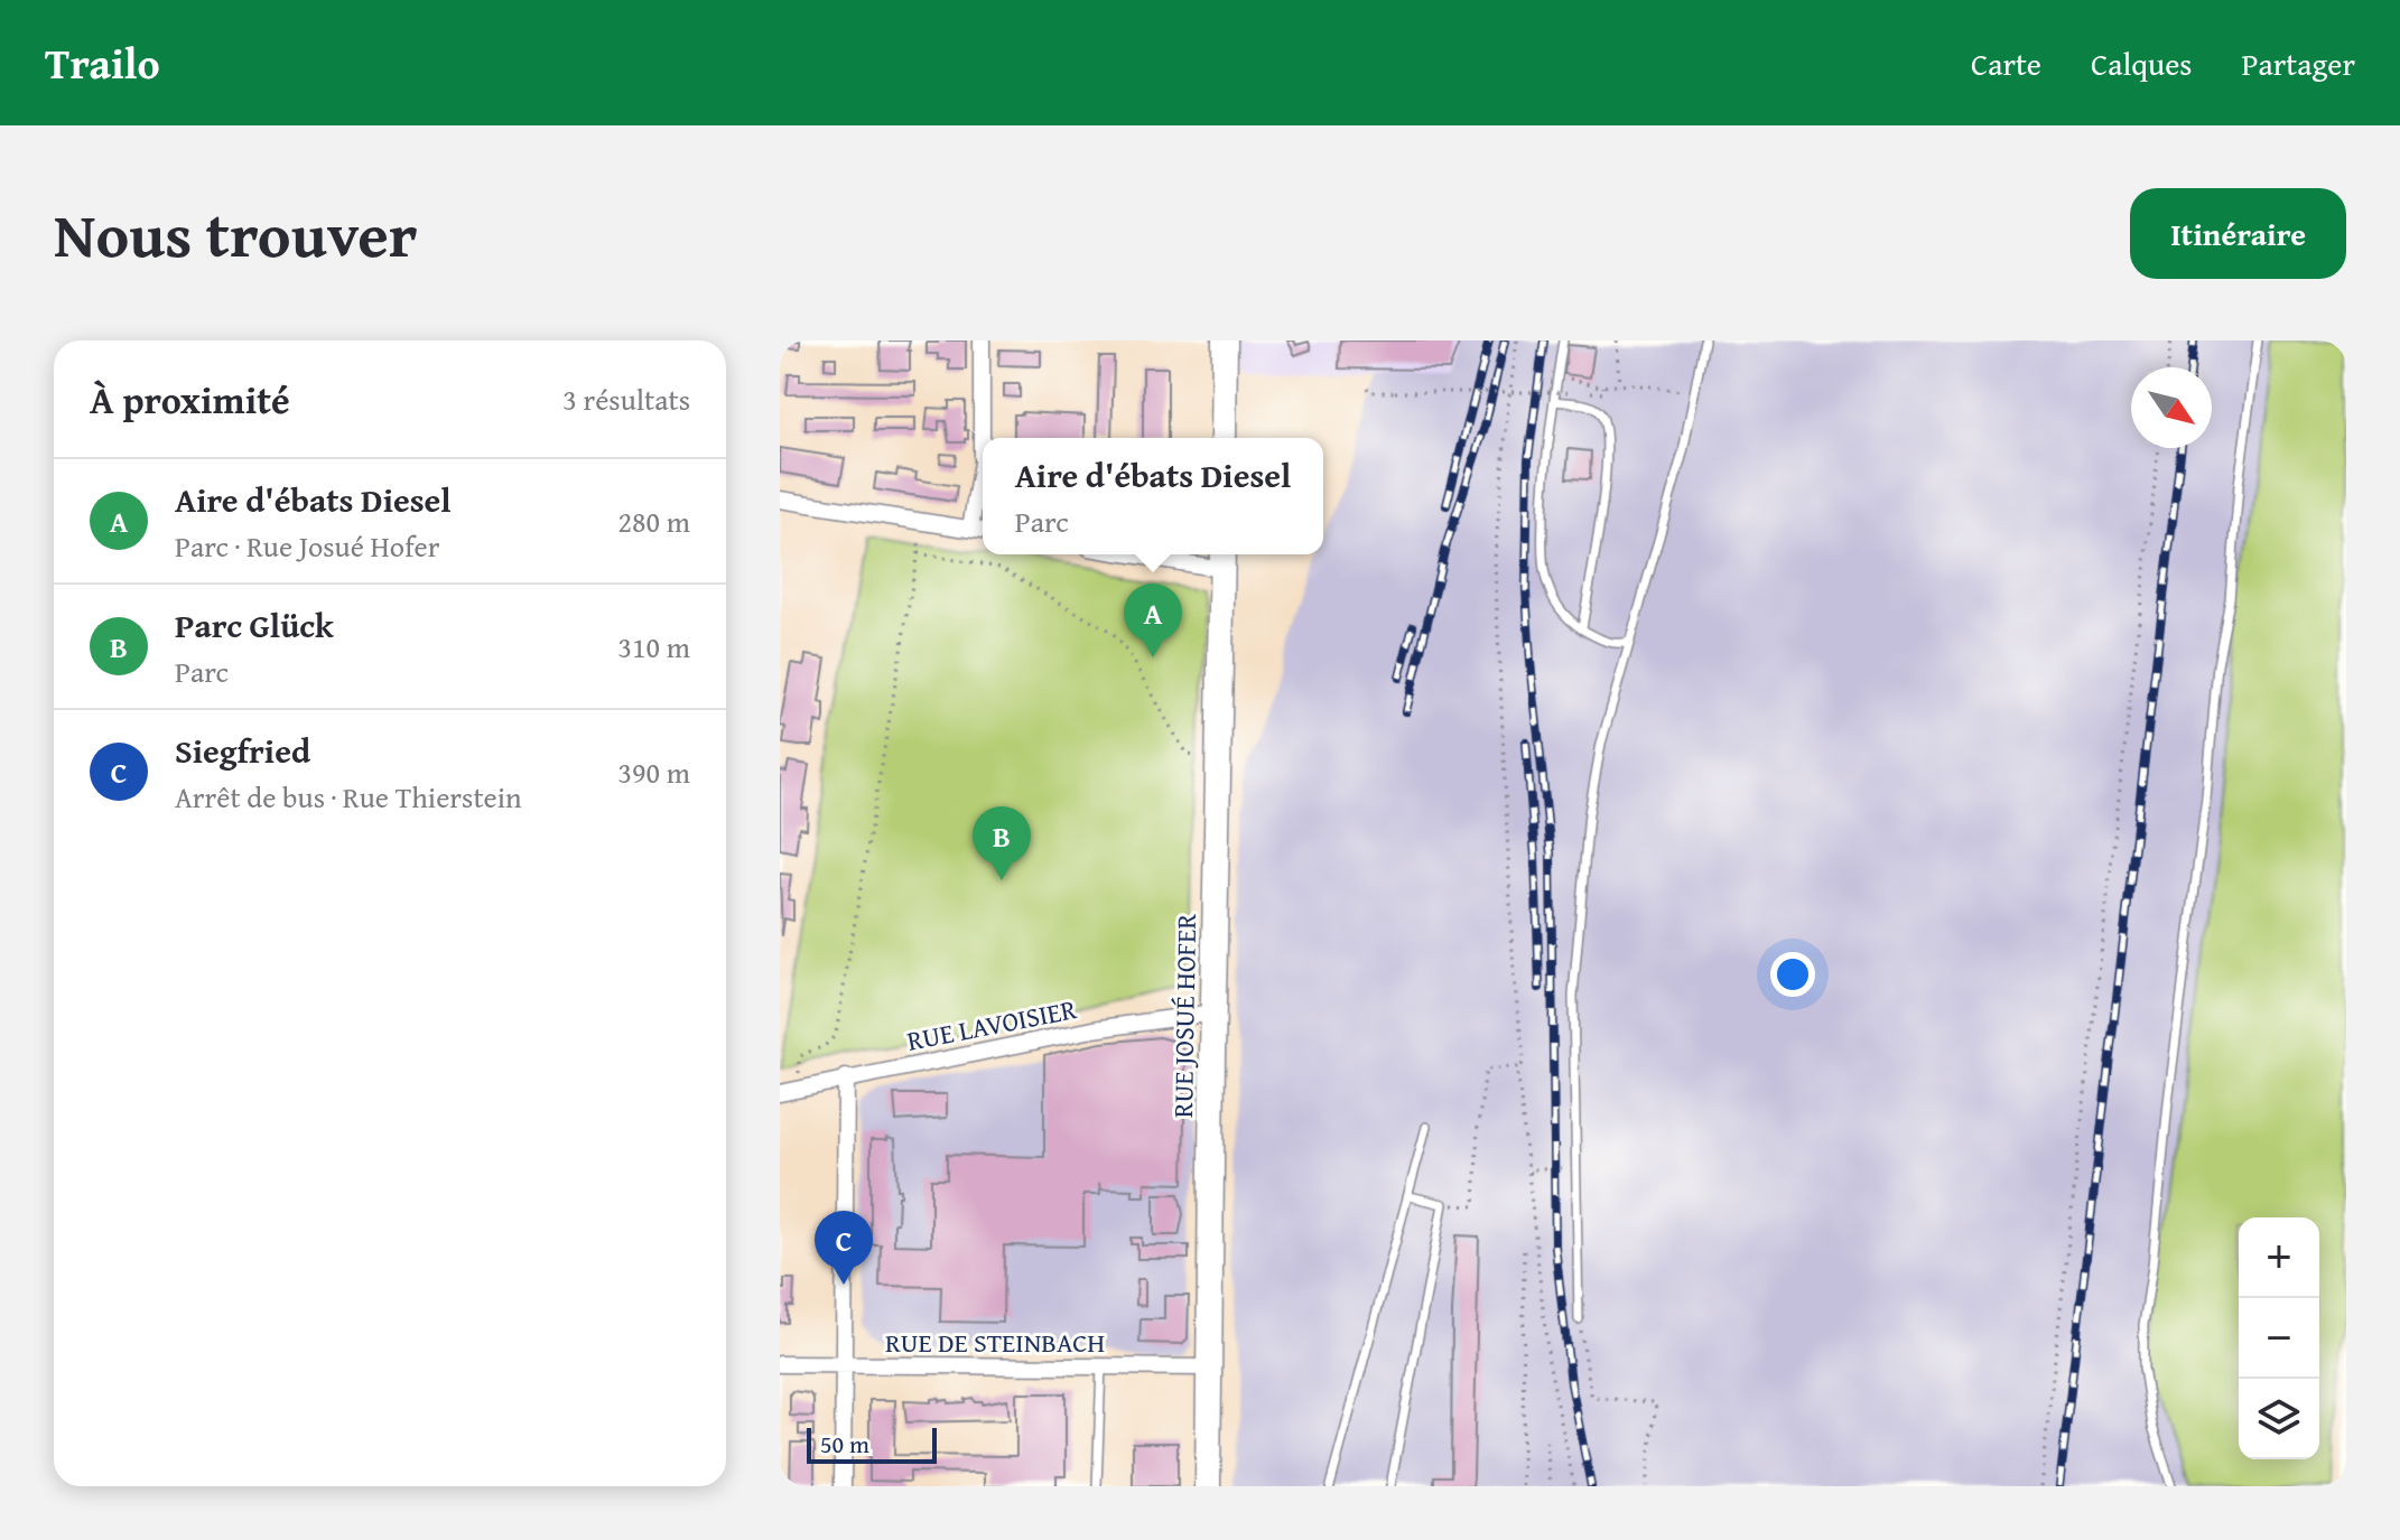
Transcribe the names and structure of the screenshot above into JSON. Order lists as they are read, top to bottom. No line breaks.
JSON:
{"streets":{"main road":["RUE JOSUÉ HOFER"],"street":["RUE LAVOISIER","RUE DE STEINBACH"]},"crossings":[["RUE JOSUÉ HOFER","RUE LAVOISIER"],["RUE JOSUÉ HOFER","RUE DE STEINBACH"]],"scale_bar":"50 m","north":"bottom right","page":{"header":"Trailo","nav":["Carte","Calques","Partager"],"title":"Nous trouver","buttons":"Itinéraire","heading":["À proximité","3 résultats"],"popup":["Aire d'ébats Diesel","Parc"],"list":[{"mark":"A","name":"Aire d'ébats Diesel","note":"Parc · Rue Josué Hofer","value":"280 m"},{"mark":"B","name":"Parc Glück","note":"Parc","value":"310 m"},{"mark":"C","name":"Siegfried","note":"Arrêt de bus · Rue Thierstein","value":"390 m"}],"pins":["A","B","C"],"map_buttons":["+","−"],"scale":"50 m"}}
